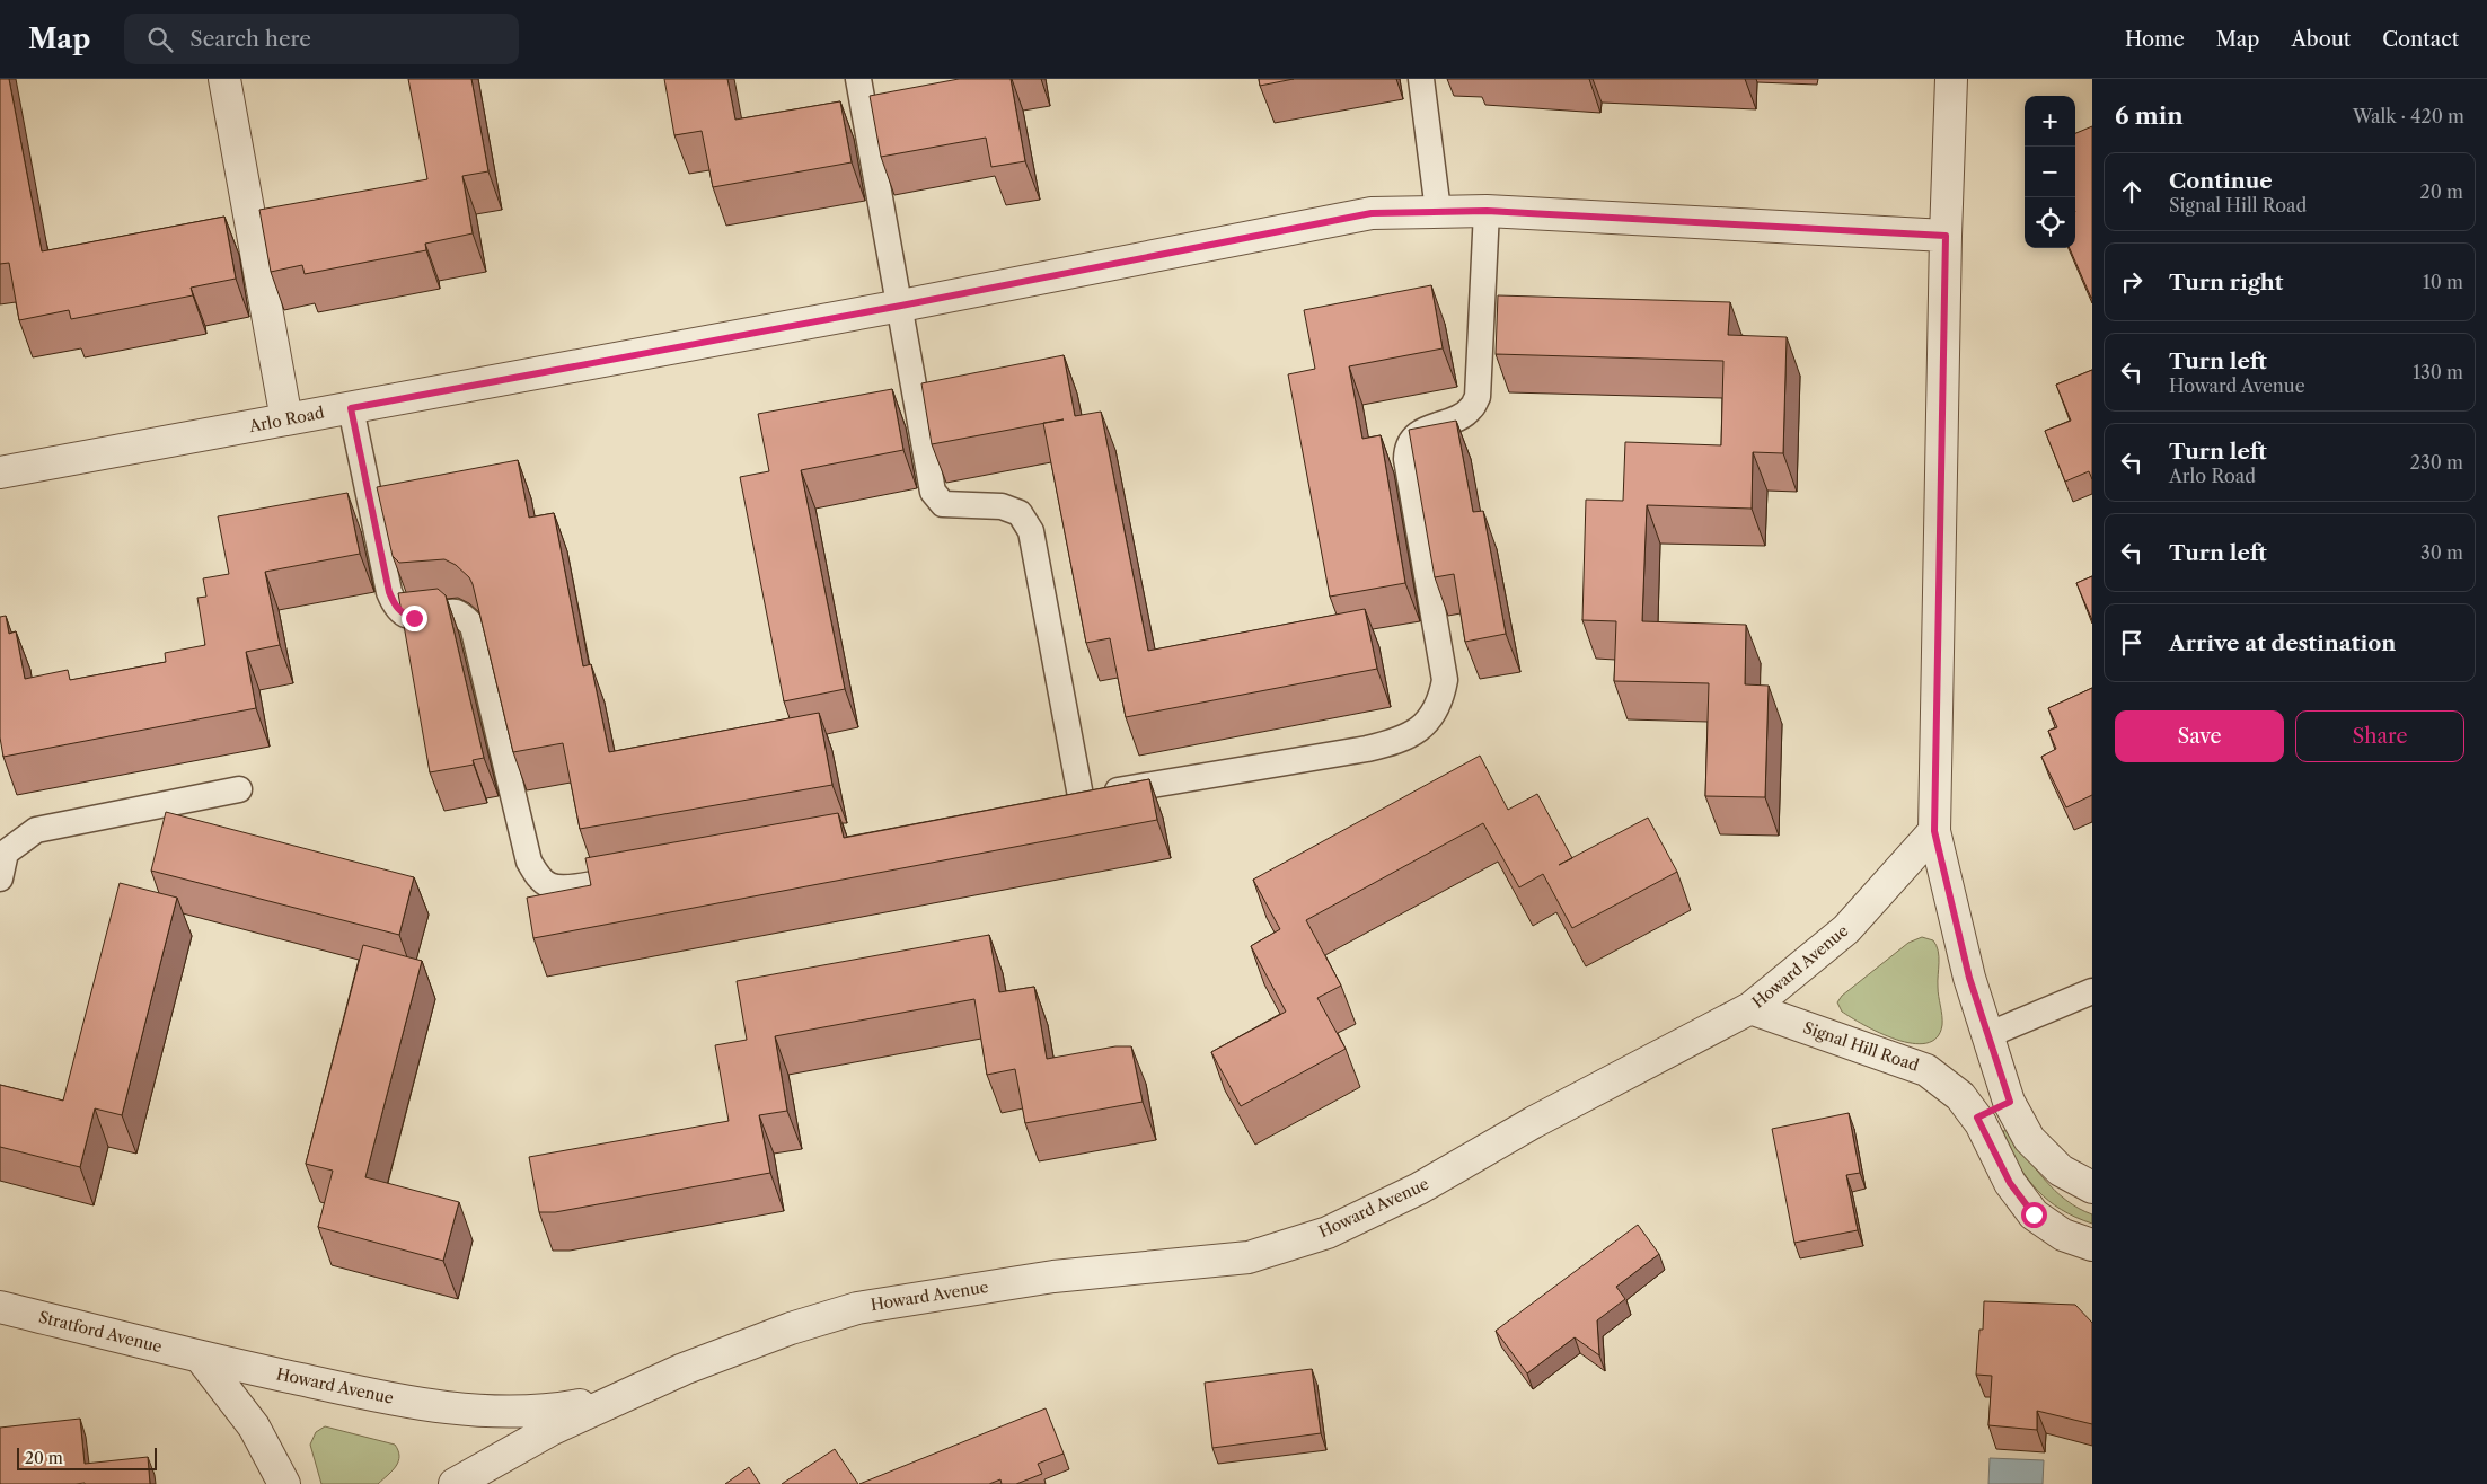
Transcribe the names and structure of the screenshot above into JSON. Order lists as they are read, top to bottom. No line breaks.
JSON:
{"streets":{"street":["Arlo Road","Howard Avenue","Signal Hill Road","Stratford Avenue"]},"crossings":[["Howard Avenue","Signal Hill Road"],["Howard Avenue","Stratford Avenue"]],"scale_bar":"20 m","page":{"header":"Map","search":"Search here","nav":["Home","Map","About","Contact"],"heading":["6 min","Walk · 420 m"],"map_buttons":["+","−"],"list":[["Continue","Signal Hill Road","20 m"],["Turn right","10 m"],["Turn left","Howard Avenue","130 m"],["Turn left","Arlo Road","230 m"],["Turn left","30 m"],"Arrive at destination"],"buttons":["Save","Share"],"scale":"20 m"}}
